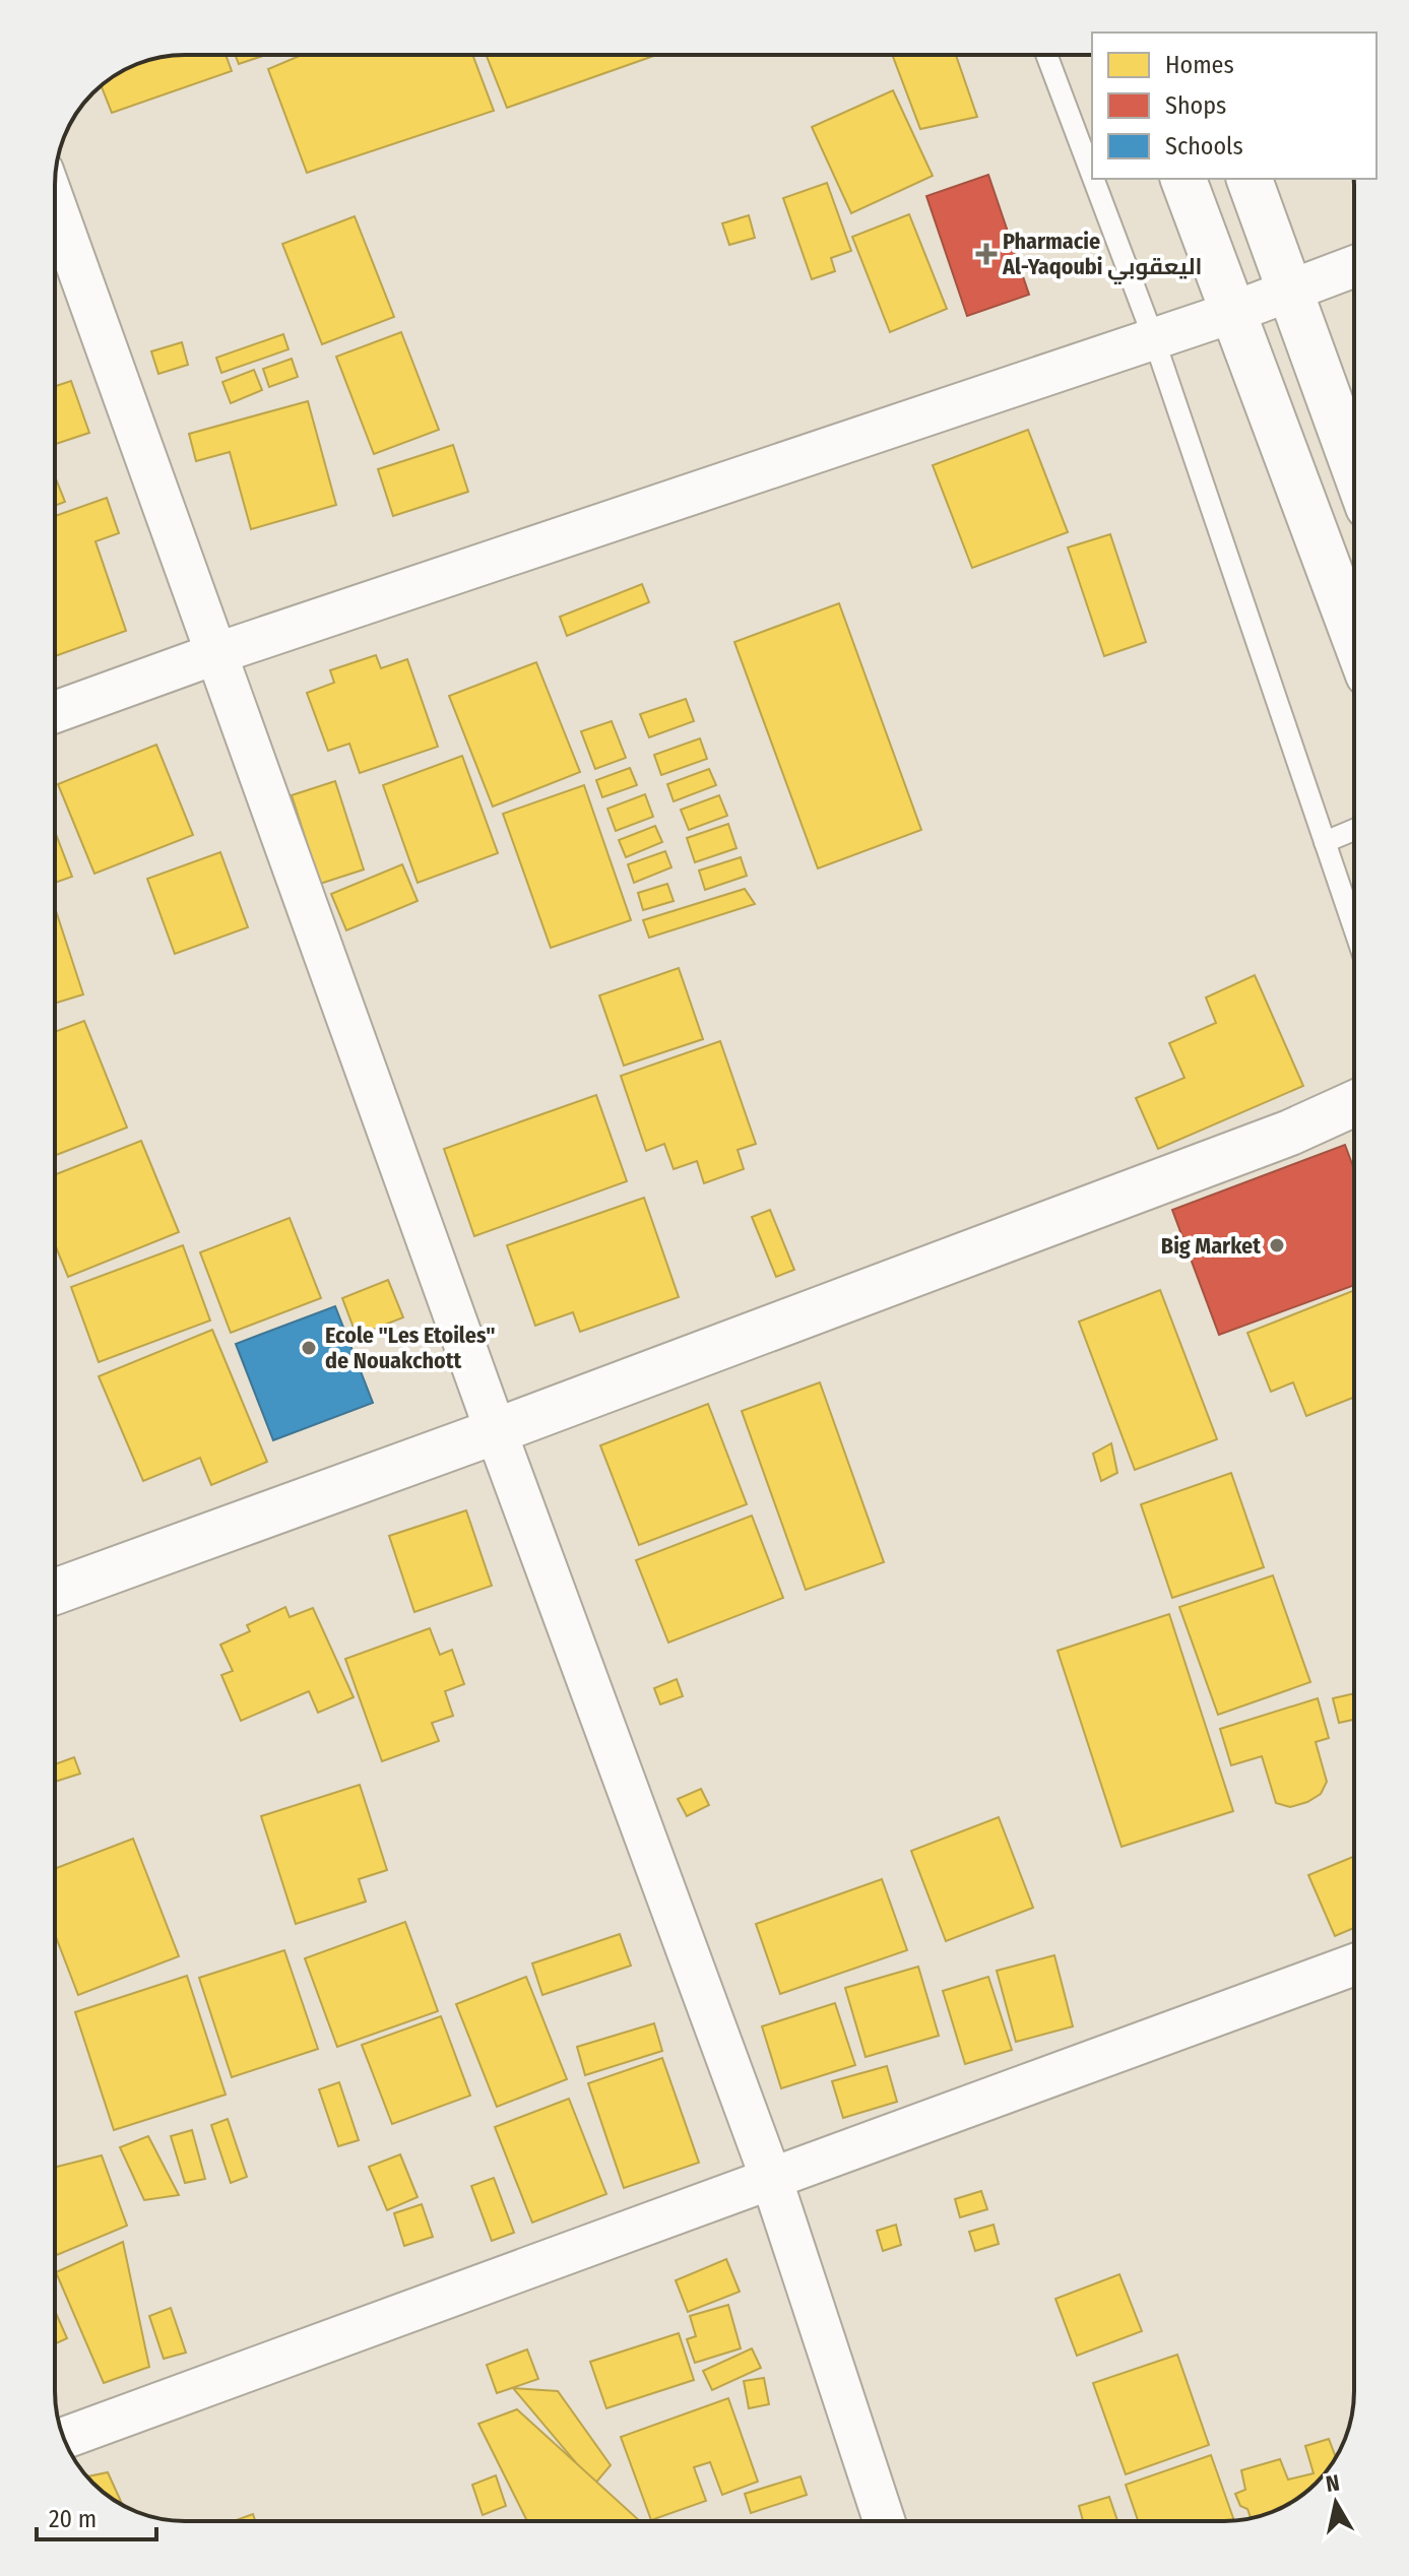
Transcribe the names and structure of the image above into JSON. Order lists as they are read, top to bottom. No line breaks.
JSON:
{"places":{"health":["Pharmacie Al-Yaqoubi اليعقوبي"],"other":["Big Market","Ecole \"Les Etoiles\" de Nouakchott"]},"legend":["Homes","Shops","Schools"],"scale_bar":"20 m","north":"top"}
